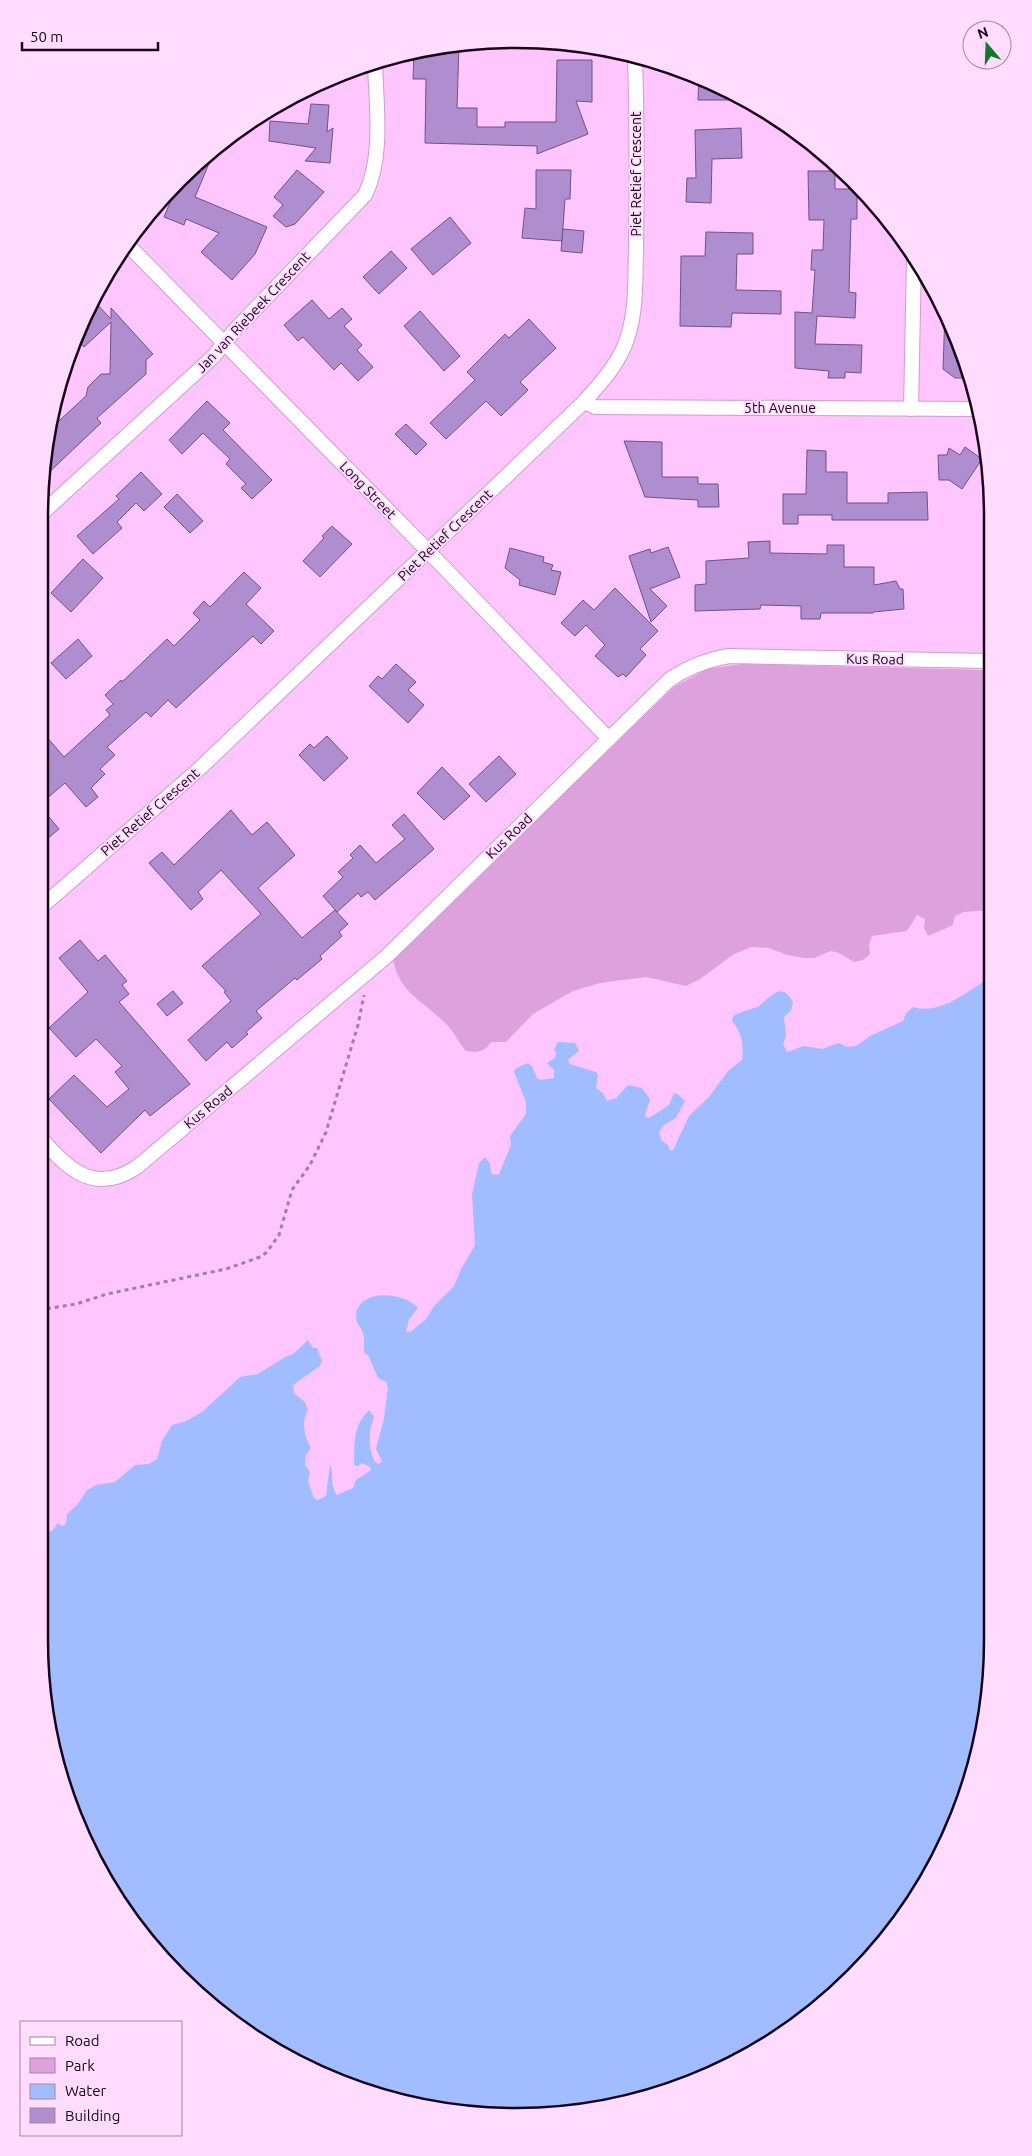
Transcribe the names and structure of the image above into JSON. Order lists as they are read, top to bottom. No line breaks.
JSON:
{"streets":{"street":["Piet Retief Crescent","Jan van Riebeek Crescent","5th Avenue","Long Street","Kus Road"]},"crossings":[["Piet Retief Crescent","5th Avenue"],["Piet Retief Crescent","Long Street"],["Jan van Riebeek Crescent","Long Street"],["Long Street","Kus Road"]],"legend":["Road","Park","Water","Building"],"scale_bar":"50 m","north":"top"}
